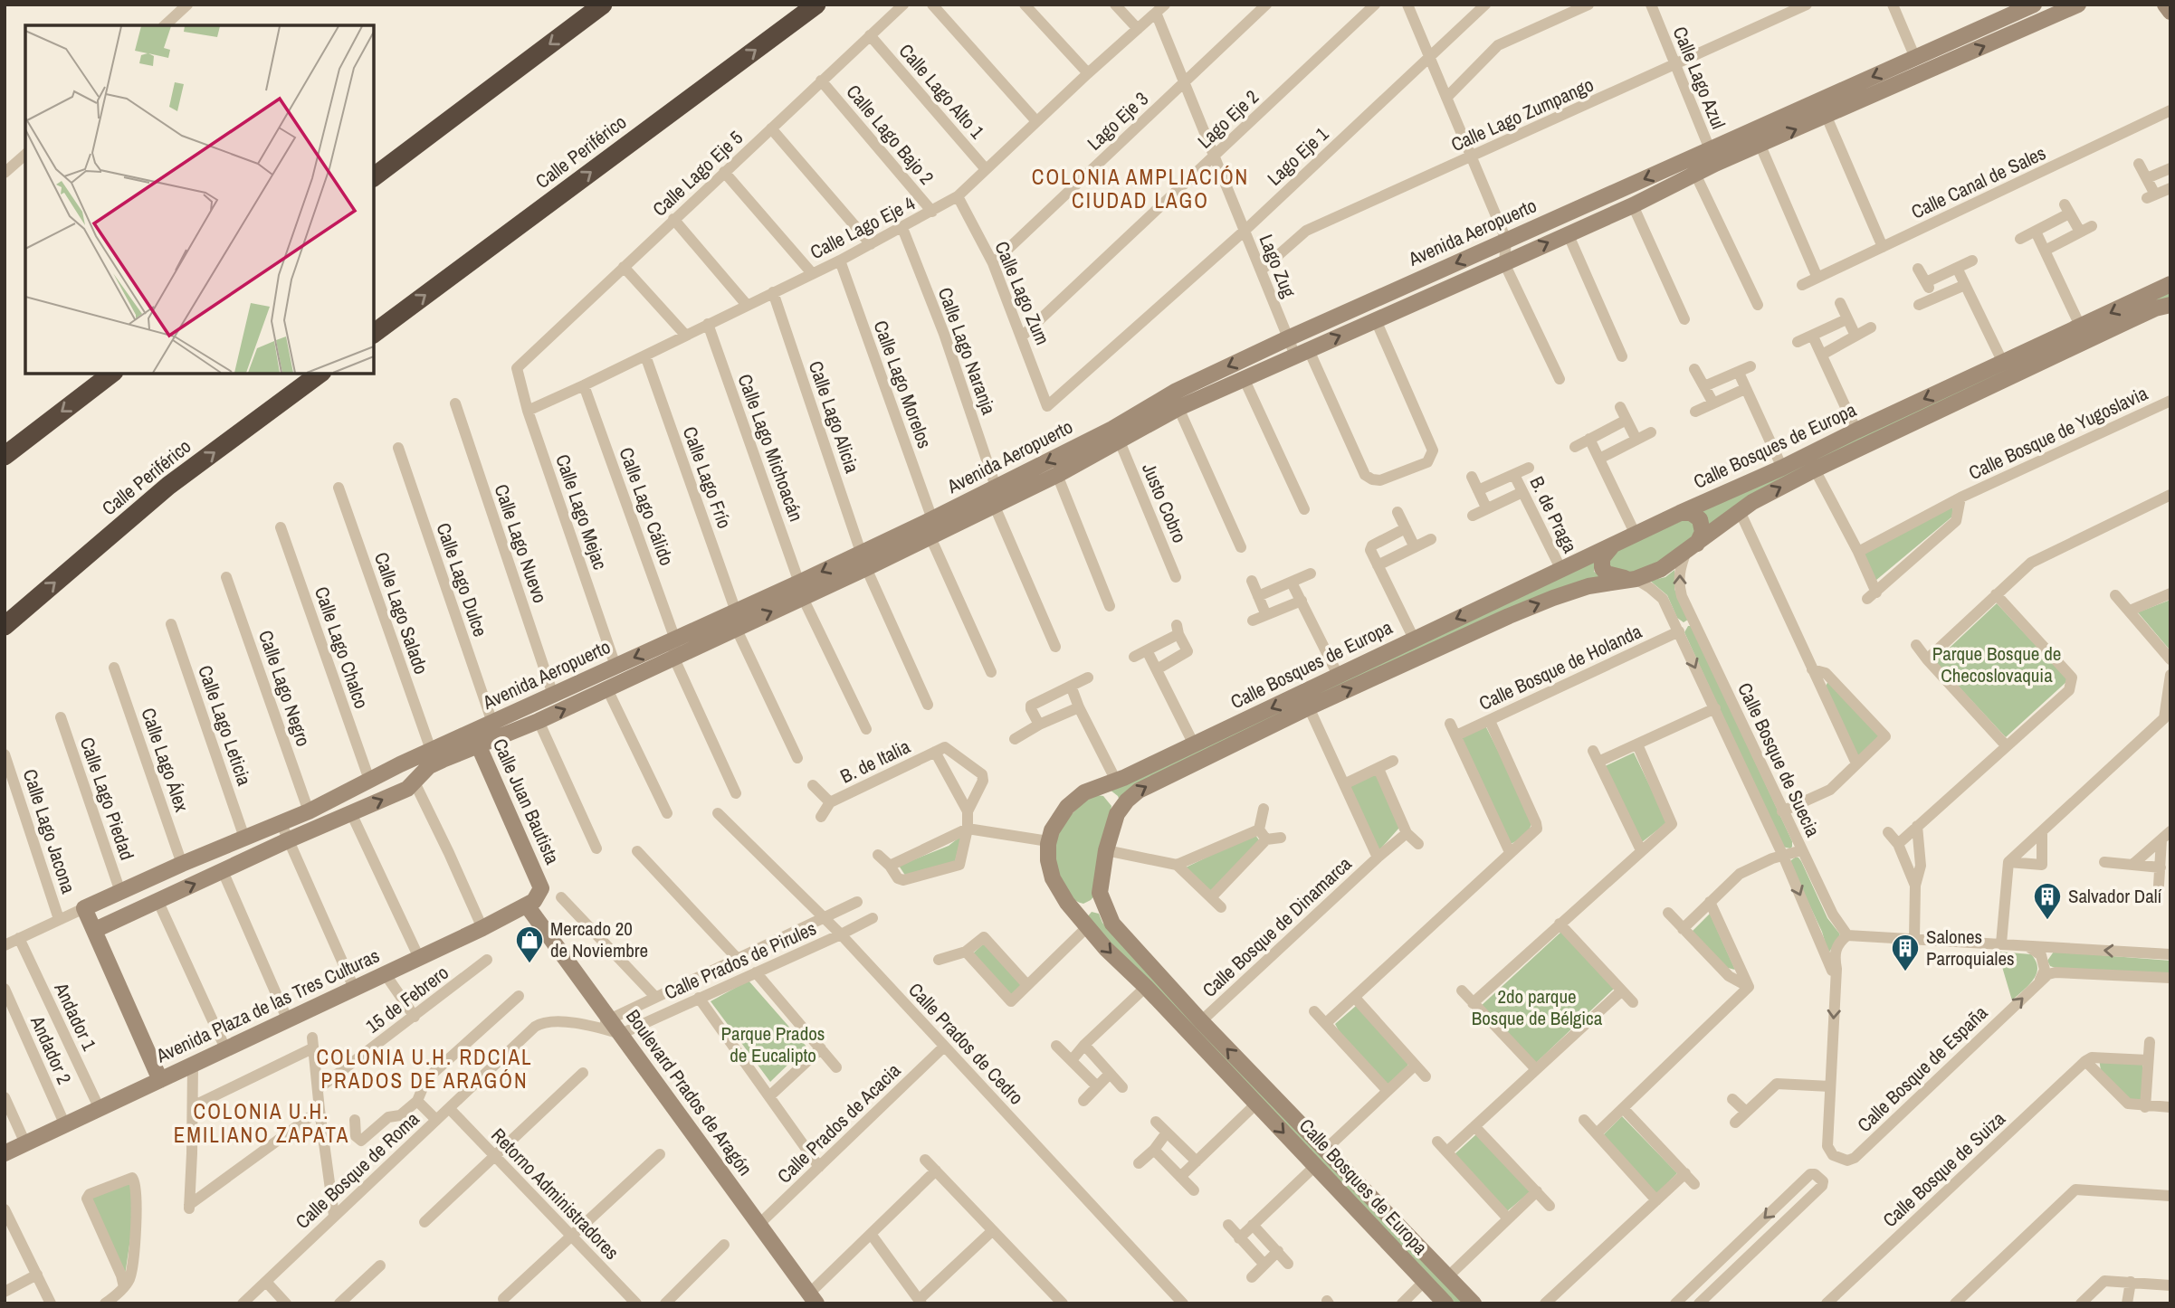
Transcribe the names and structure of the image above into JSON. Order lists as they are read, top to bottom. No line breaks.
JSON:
{"streets":{"highway":["Calle Periférico"],"street":["Calle Lago Azul","Calle Lago Alto 1","Calle Lago Zumpango","Lago Eje 2","Lago Eje 3","Calle Lago Bajo 2","Lago Eje 1","Calle Lago Eje 5","Calle Canal de Sales","Calle Lago Eje 4","Avenida Aeropuerto","Lago Zug","Calle Lago Zum","Calle Lago Naranja","Calle Lago Morelos","Calle Lago Alicia","Calle Bosque de Yugoslavia","Calle Bosques de Europa","Calle Lago Michoacán","Calle Lago Frío","Justo Cobro","Calle Lago Cálido","Calle Lago Mejac","B. de Praga","Calle Lago Nuevo","Calle Lago Dulce","Calle Lago Salado","Calle Lago Chalco","Calle Bosque de Holanda","Calle Lago Negro","Calle Lago Leticia","Calle Lago Álex","Calle Bosque de Suecia","B. de Italia","Calle Lago Piedad","Calle Juan Bautista","Calle Lago Jacona","Calle Bosque de Dinamarca","Calle Prados de Pirules","15 de Febrero","Avenida Plaza de las Tres Culturas","Andador 1","Calle Prados de Cedro","Andador 2","Calle Bosque de España","Boulevard Prados de Aragón","Calle Prados de Acacia","Calle Bosque de Suiza","Calle Bosque de Roma","Retorno Administradores"]},"crossings":[["Calle Lago Azul","Calle Lago Zumpango"],["Calle Lago Azul","Avenida Aeropuerto"],["Calle Lago Alto 1","Calle Lago Eje 5"],["Calle Lago Alto 1","Calle Lago Eje 4"],["Calle Lago Zumpango","Lago Zug"],["Lago Eje 2","Lago Zug"],["Lago Eje 2","Calle Lago Zum"],["Lago Eje 3","Lago Zug"],["Lago Eje 3","Calle Lago Zum"],["Calle Lago Bajo 2","Calle Lago Eje 5"],["Calle Lago Bajo 2","Calle Lago Eje 4"],["Lago Eje 1","Lago Zug"],["Lago Eje 1","Calle Lago Zum"],["Calle Lago Eje 5","Calle Lago Mejac"],["Calle Lago Eje 4","Lago Zug"],["Calle Lago Eje 4","Calle Lago Zum"],["Calle Lago Eje 4","Calle Lago Naranja"],["Calle Lago Eje 4","Calle Lago Morelos"],["Calle Lago Eje 4","Calle Lago Alicia"],["Calle Lago Eje 4","Calle Lago Michoacán"],["Calle Lago Eje 4","Calle Lago Frío"],["Calle Lago Eje 4","Calle Lago Cálido"],["Calle Lago Eje 4","Calle Lago Mejac"],["Avenida Aeropuerto","Lago Zug"],["Avenida Aeropuerto","Calle Lago Naranja"],["Avenida Aeropuerto","Calle Lago Morelos"],["Avenida Aeropuerto","Calle Lago Alicia"],["Avenida Aeropuerto","Calle Lago Michoacán"],["Avenida Aeropuerto","Calle Lago Frío"],["Avenida Aeropuerto","Justo Cobro"],["Avenida Aeropuerto","Calle Lago Cálido"],["Avenida Aeropuerto","Calle Lago Mejac"],["Avenida Aeropuerto","Calle Lago Nuevo"],["Avenida Aeropuerto","Calle Lago Dulce"],["Avenida Aeropuerto","Calle Lago Salado"],["Avenida Aeropuerto","Calle Lago Chalco"],["Avenida Aeropuerto","Calle Lago Negro"],["Avenida Aeropuerto","Calle Lago Leticia"],["Avenida Aeropuerto","Calle Lago Álex"],["Avenida Aeropuerto","Calle Lago Piedad"],["Avenida Aeropuerto","Calle Juan Bautista"],["Avenida Aeropuerto","Calle Lago Jacona"],["Avenida Aeropuerto","Andador 1"],["Calle Bosque de Yugoslavia","Calle Bosques de Europa"],["Calle Bosques de Europa","B. de Praga"],["Calle Bosques de Europa","Calle Bosque de Suecia"],["Calle Bosques de Europa","Calle Bosque de Dinamarca"],["Calle Bosque de Holanda","Calle Bosque de Suecia"],["Calle Bosque de Suecia","Calle Bosque de España"],["Calle Juan Bautista","Avenida Plaza de las Tres Culturas"],["Calle Prados de Pirules","Calle Prados de Cedro"],["Calle Prados de Pirules","Boulevard Prados de Aragón"],["Calle Prados de Pirules","Calle Bosque de Roma"],["Avenida Plaza de las Tres Culturas","Andador 1"],["Avenida Plaza de las Tres Culturas","Andador 2"],["Avenida Plaza de las Tres Culturas","Boulevard Prados de Aragón"],["Calle Prados de Cedro","Calle Prados de Acacia"],["Boulevard Prados de Aragón","Calle Prados de Acacia"],["Boulevard Prados de Aragón","Calle Bosque de Roma"],["Calle Bosque de Roma","Retorno Administradores"]],"one_way":["Calle Bosque de España"],"districts":["COLONIA AMPLIACIÓN CIUDAD LAGO","COLONIA U.H. RDCIAL PRADOS DE ARAGÓN","COLONIA U.H. EMILIANO ZAPATA"],"parks":["Parque Bosque de Checoslovaquia","2do parque Bosque de Bélgica","Parque Prados de Eucalipto"],"places":{"building":["Salvador Dalí","Salones Parroquiales"],"shop":["Mercado 20 de Noviembre"]}}
